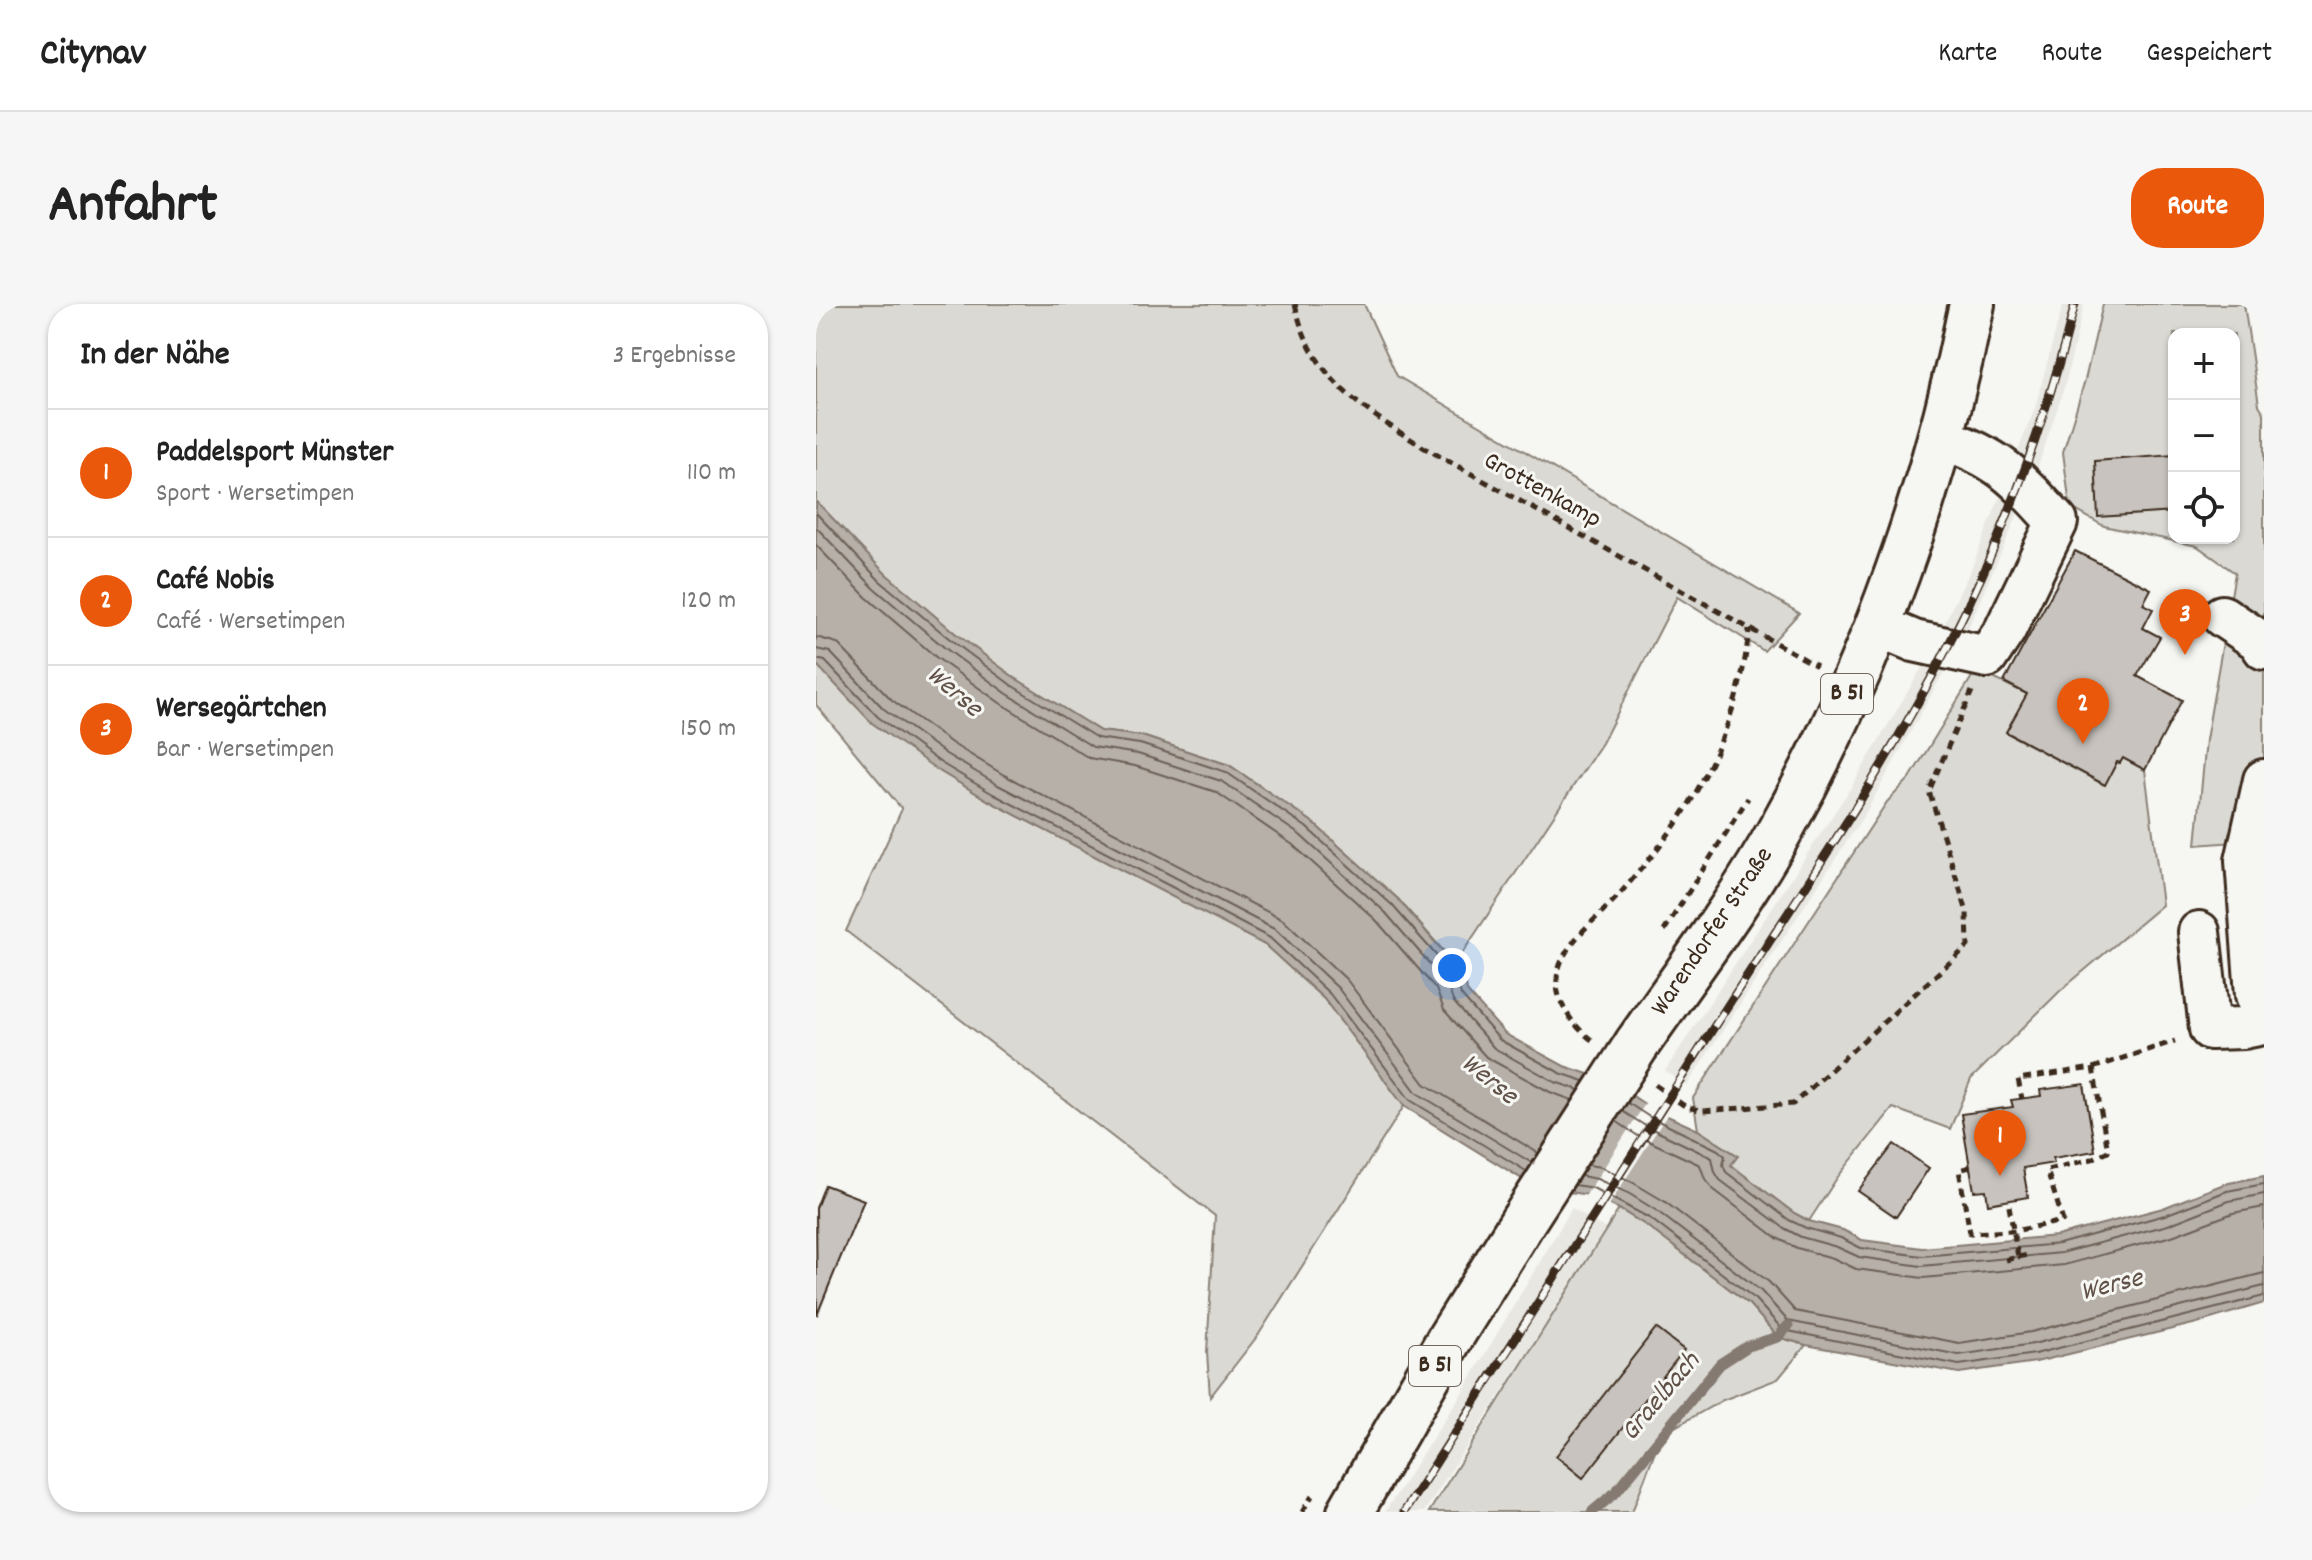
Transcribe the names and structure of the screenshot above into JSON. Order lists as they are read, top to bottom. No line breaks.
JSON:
{"streets":{"main road":["B 51","Warendorfer Straße"],"path":["Grottenkamp"]},"water":["Werse","Graelbach"],"page":{"header":"Citynav","nav":["Karte","Route","Gespeichert"],"title":"Anfahrt","buttons":"Route","heading":["In der Nähe","3 Ergebnisse"],"map_buttons":["+","−"],"list":[{"mark":"1","name":"Paddelsport Münster","note":"Sport · Wersetimpen","value":"110 m"},{"mark":"2","name":"Café Nobis","note":"Café · Wersetimpen","value":"120 m"},{"mark":"3","name":"Wersegärtchen","note":"Bar · Wersetimpen","value":"150 m"}],"pins":["3","2","1"]}}
